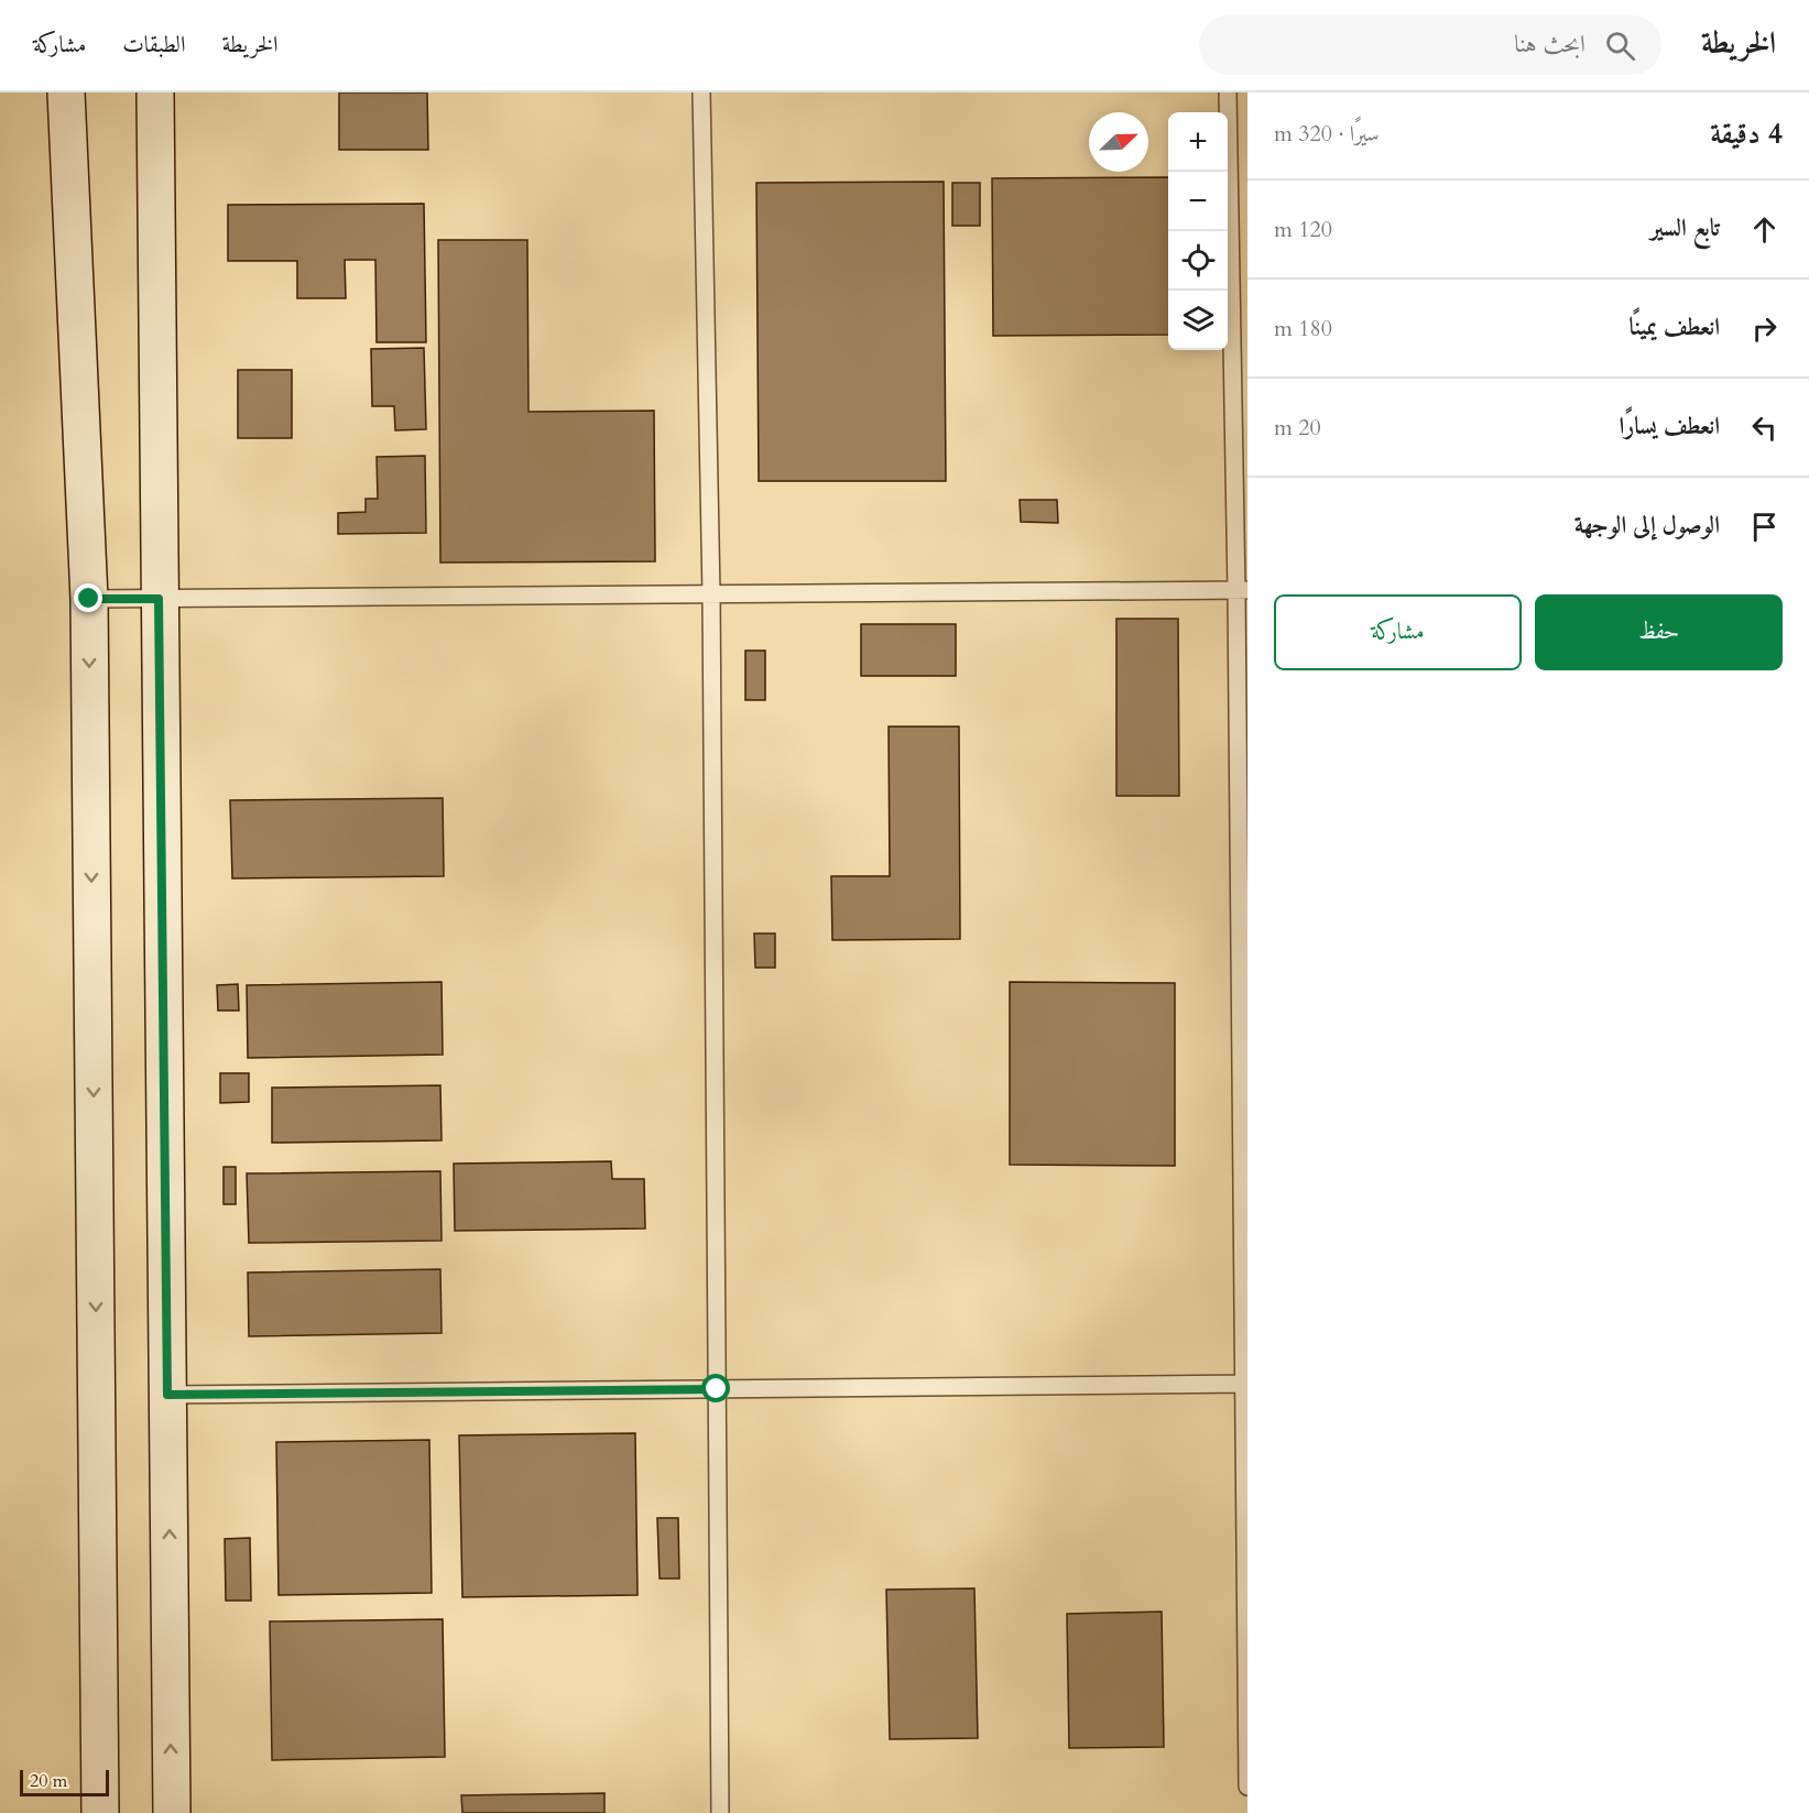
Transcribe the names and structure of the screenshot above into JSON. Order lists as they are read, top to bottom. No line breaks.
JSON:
{"scale_bar":"20 m","north":"top right","page":{"header":"الخريطة","search":"ابحث هنا","nav":["الخريطة","الطبقات","مشاركة"],"heading":["4 دقيقة","سيرًا · 320 m"],"map_buttons":["+","−"],"list":[["تابع السير","120 m"],["انعطف يمينًا","180 m"],["انعطف يسارًا","20 m"],"الوصول إلى الوجهة"],"buttons":["حفظ","مشاركة"],"scale":"20 m"}}
